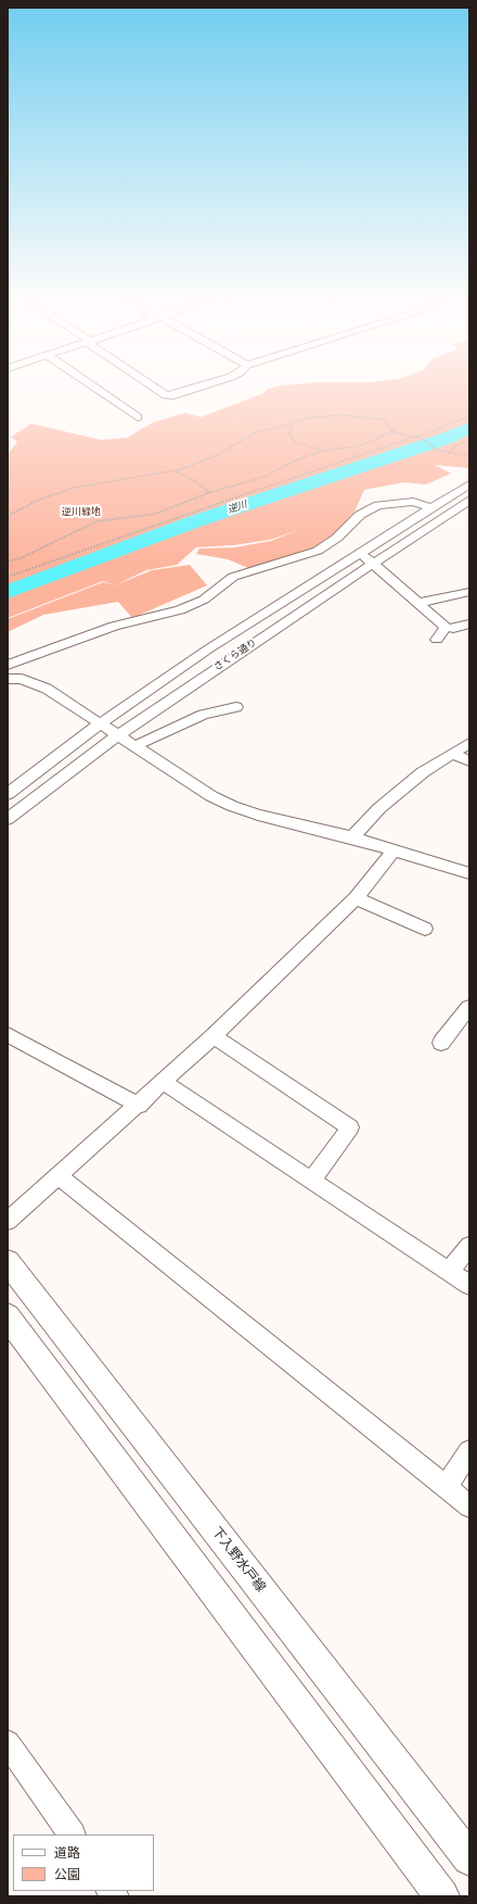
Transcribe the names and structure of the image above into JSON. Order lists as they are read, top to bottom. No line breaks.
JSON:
{"streets":{"main road":["下入野水戸線"],"street":["さくら通り"]},"water":["逆川"],"parks":["逆川緑地"],"legend":["道路","公園"]}
